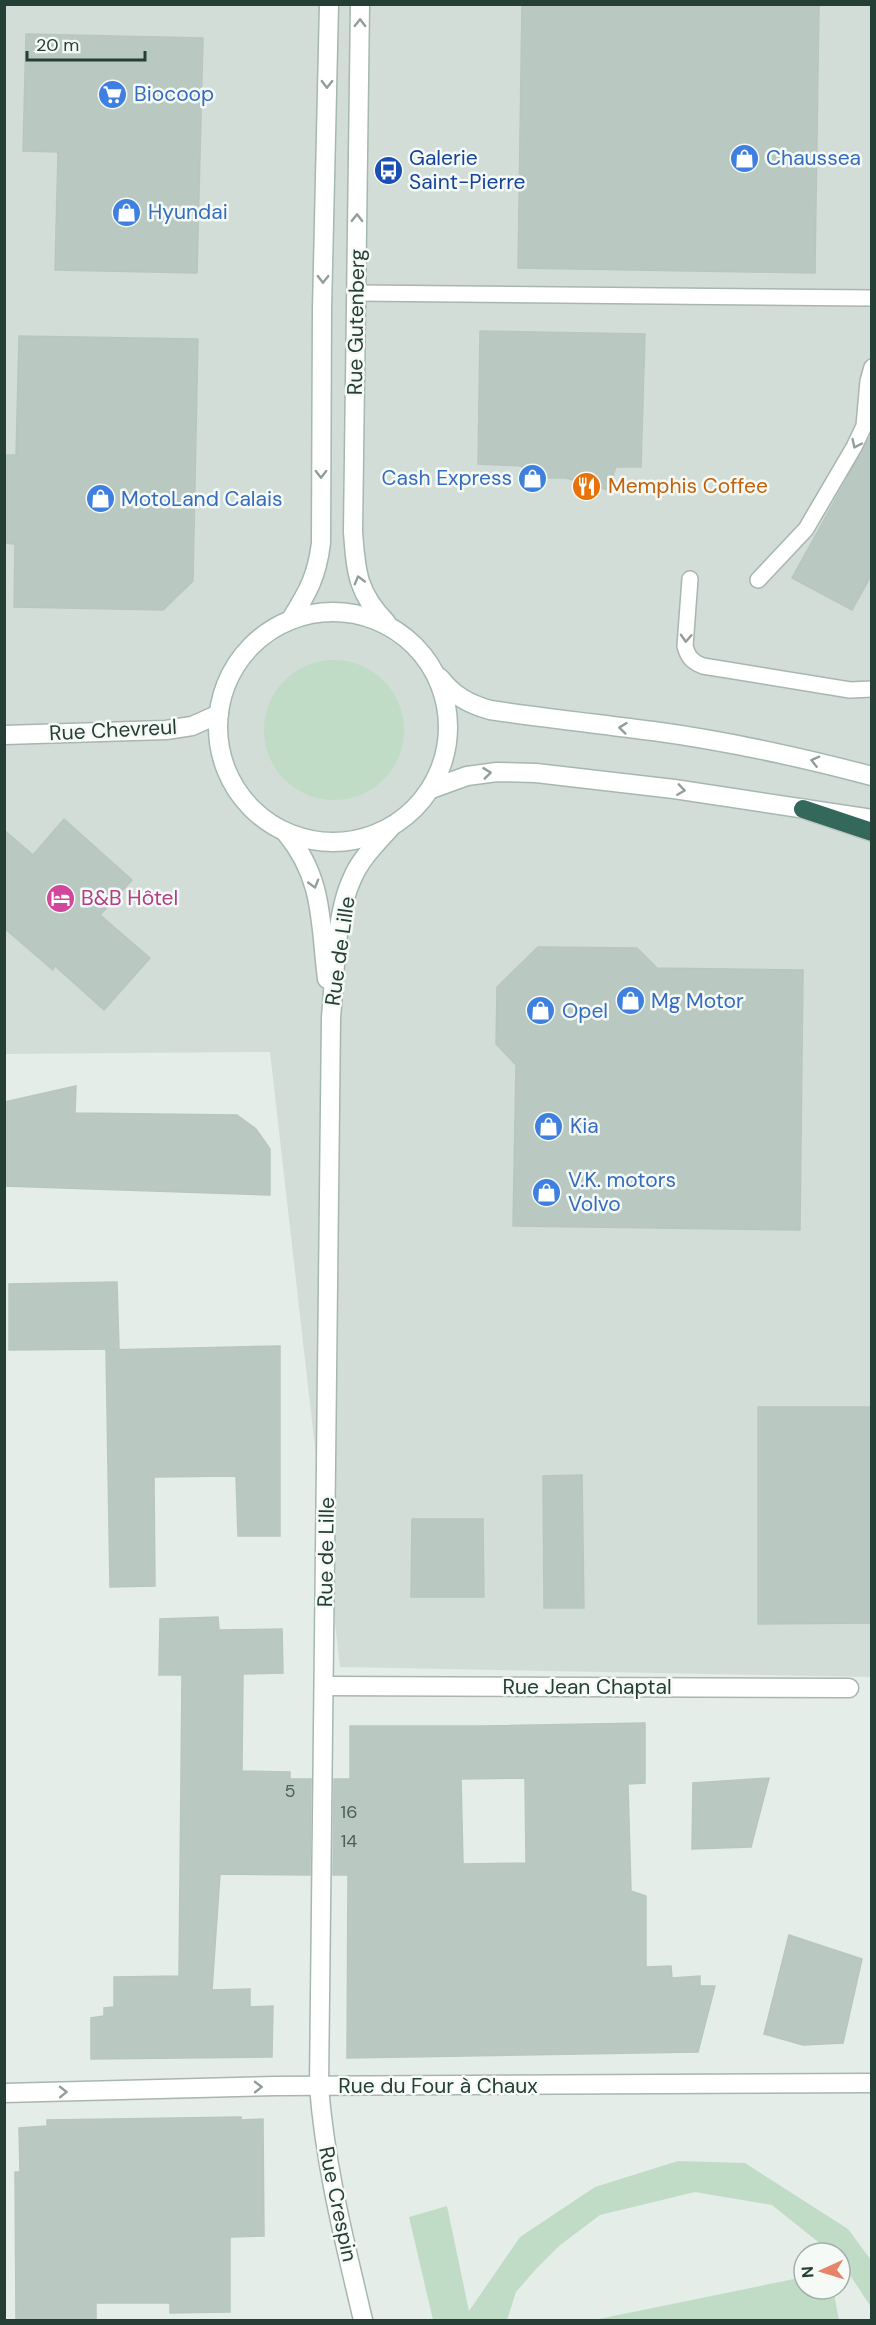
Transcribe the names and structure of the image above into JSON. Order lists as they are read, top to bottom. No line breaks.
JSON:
{"streets":{"main road":["Rue Gutenberg","Rue Chevreul","Rue de Lille","Rue Jean Chaptal","Rue du Four à Chaux","Rue Crespin"]},"crossings":[["Rue de Lille","Rue Jean Chaptal"],["Rue de Lille","Rue du Four à Chaux"],["Rue de Lille","Rue Crespin"],["Rue du Four à Chaux","Rue Crespin"]],"one_way":["Rue du Four à Chaux"],"places":{"supermarket":["Biocoop"],"shop":["Chaussea","Hyundai","Cash Express","MotoLand Calais","Mg Motor","Opel","Kia","V.K. motors Volvo"],"bus stop":["Galerie Saint-Pierre"],"restaurant":["Memphis Coffee"],"hotel":["B&B Hôtel"]},"house_numbers":["5","16","14"],"scale_bar":"20 m","north":"left"}
